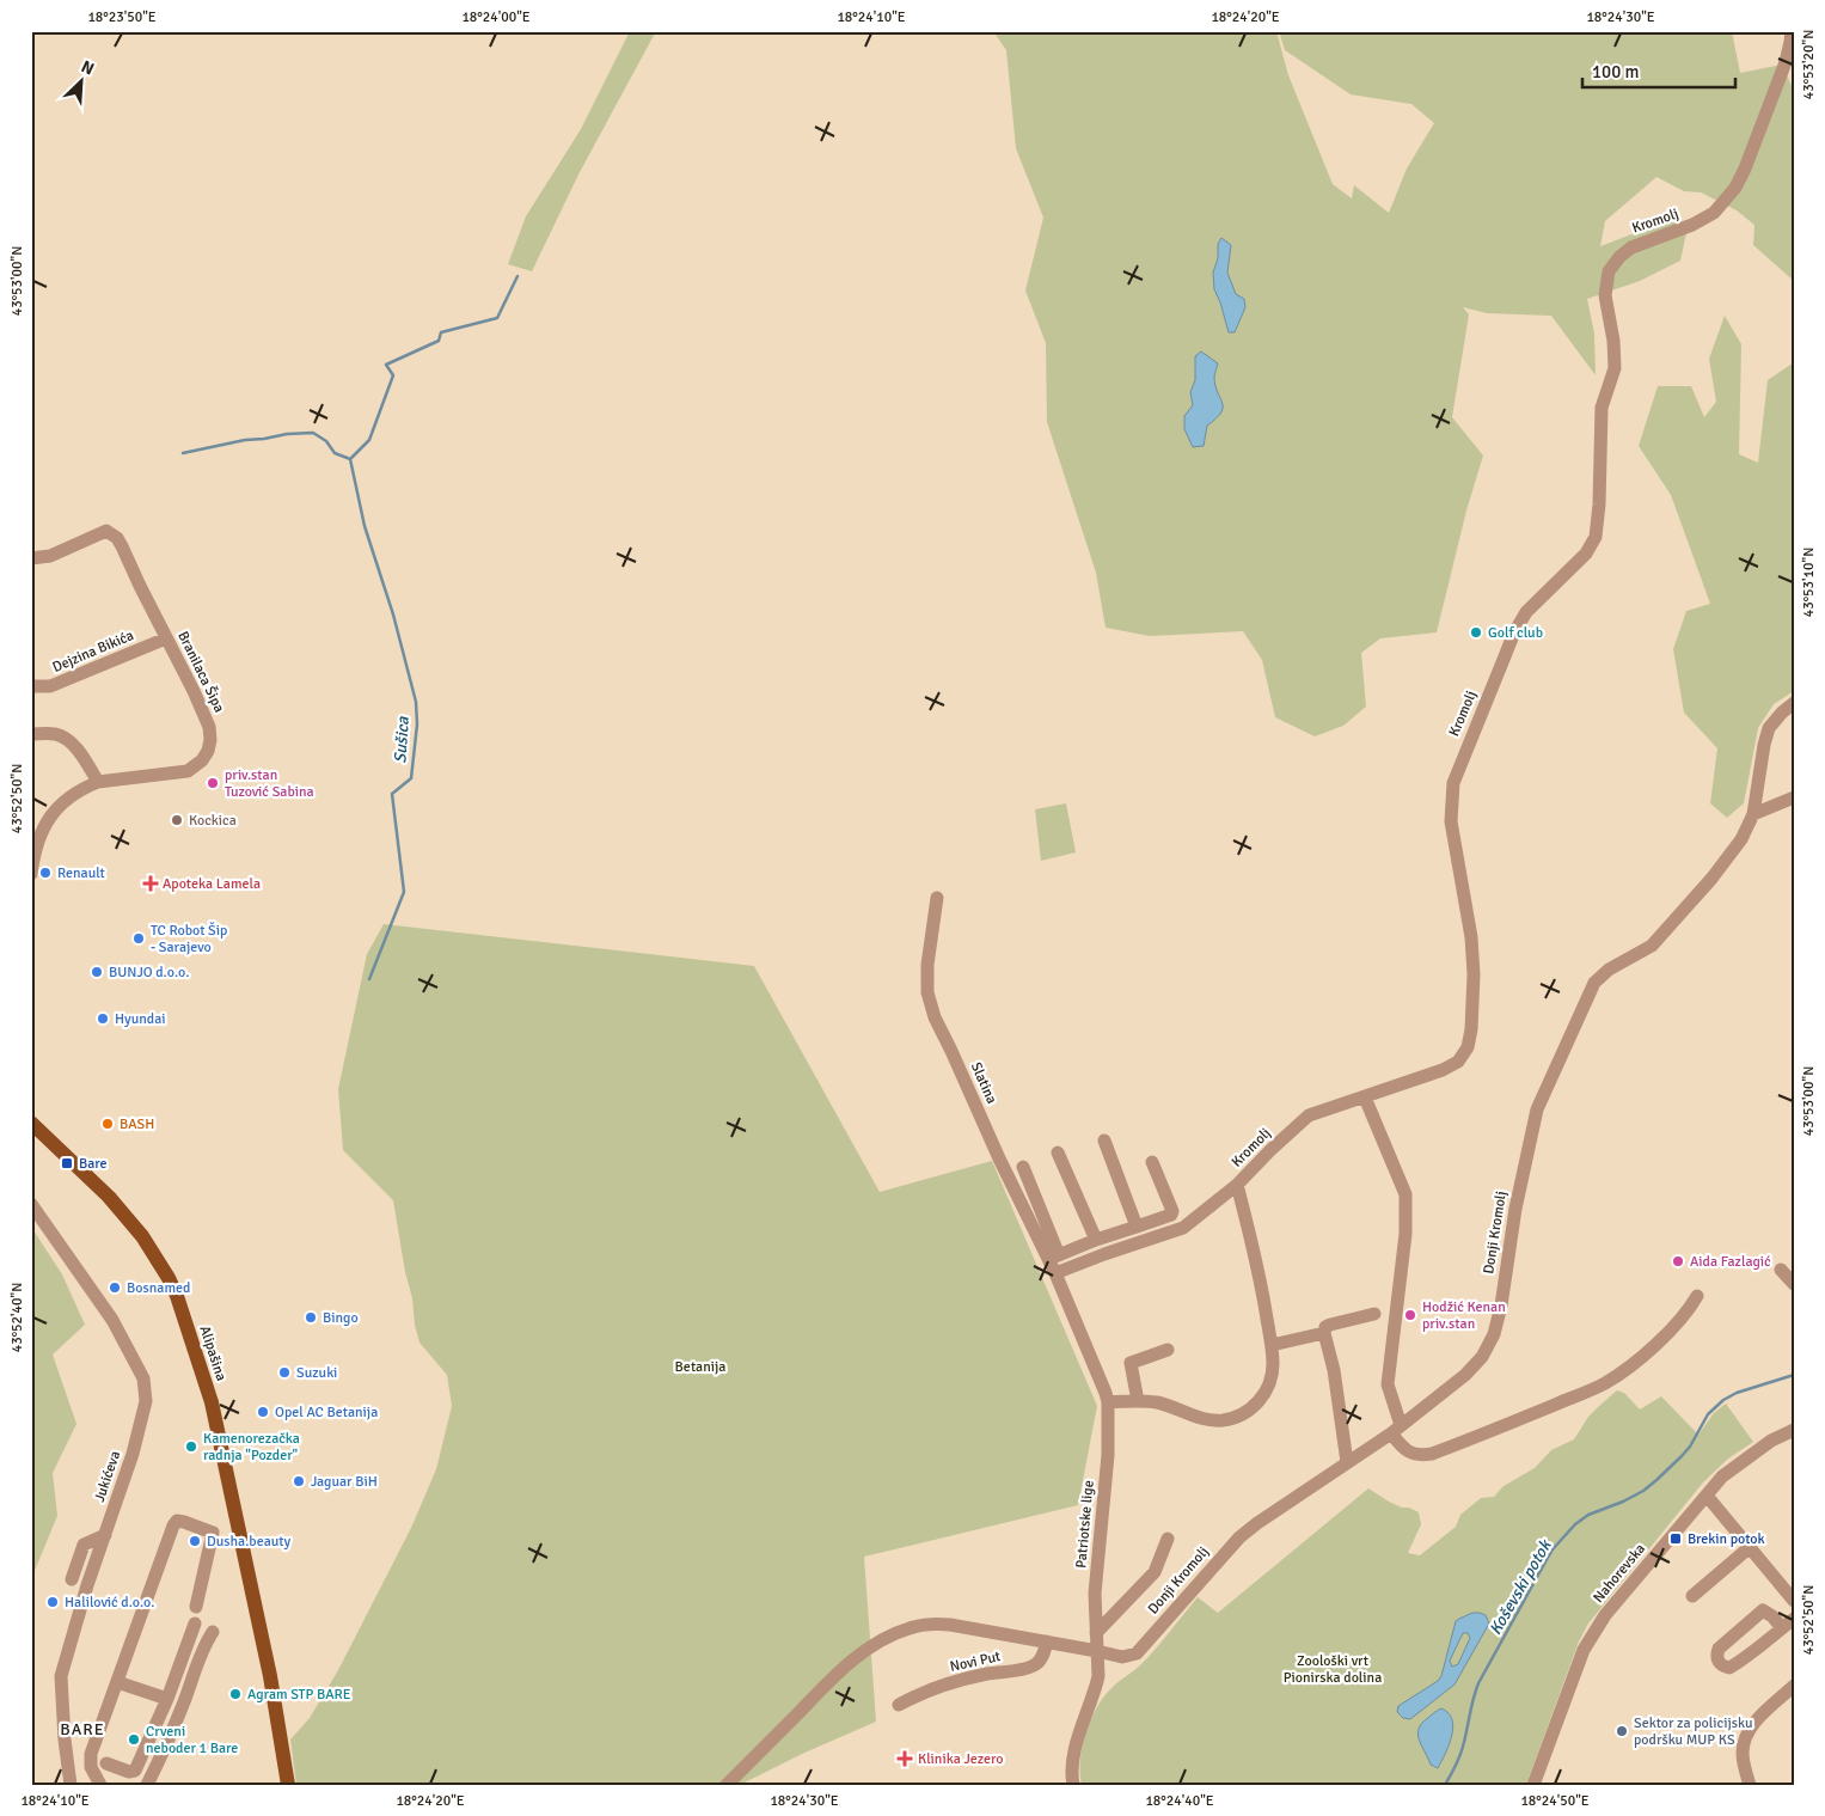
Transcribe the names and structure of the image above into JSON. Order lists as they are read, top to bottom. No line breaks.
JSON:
{"streets":{"main road":["Alipašina"],"street":["Kromolj","Dejzina Bikića","Branilaca Šipa","Slatina","Donji Kromolj","Jukićeva","Patriotske lige","Nahorevska","Novi Put"]},"crossings":[["Kromolj","Slatina"],["Kromolj","Patriotske lige"],["Dejzina Bikića","Branilaca Šipa"],["Slatina","Patriotske lige"],["Donji Kromolj","Patriotske lige"]],"districts":["BARE"],"water":["Sušica","Koševski potok"],"parks":["Betanija","Zoološki vrt Pionirska dolina"],"places":{"other":["Golf club","priv.stan Tuzović Sabina","Kockica","Renault","TC Robot Šip - Sarajevo","BUNJO d.o.o.","Hyundai","BASH","Aida Fazlagić","Bosnamed","Hodžić Kenan priv.stan","Bingo","Suzuki","Opel AC Betanija","Kamenorezačka radnja \"Pozder\"","Jaguar BiH","Dusha.beauty","Halilović d.o.o.","Agram STP BARE","Sektor za policijsku podršku MUP KS","Crveni neboder 1 Bare"],"health":["Apoteka Lamela","Klinika Jezero"],"transit":["Bare","Brekin potok"]},"scale_bar":"100 m","north":"top right","coordinates":["18°23'50\"E","18°24'00\"E","18°24'10\"E","18°24'20\"E","18°24'30\"E","43°53'20\"N","43°53'00\"N","43°53'10\"N","43°52'50\"N","43°52'40\"N","18°24'40\"E","18°24'50\"E"]}
